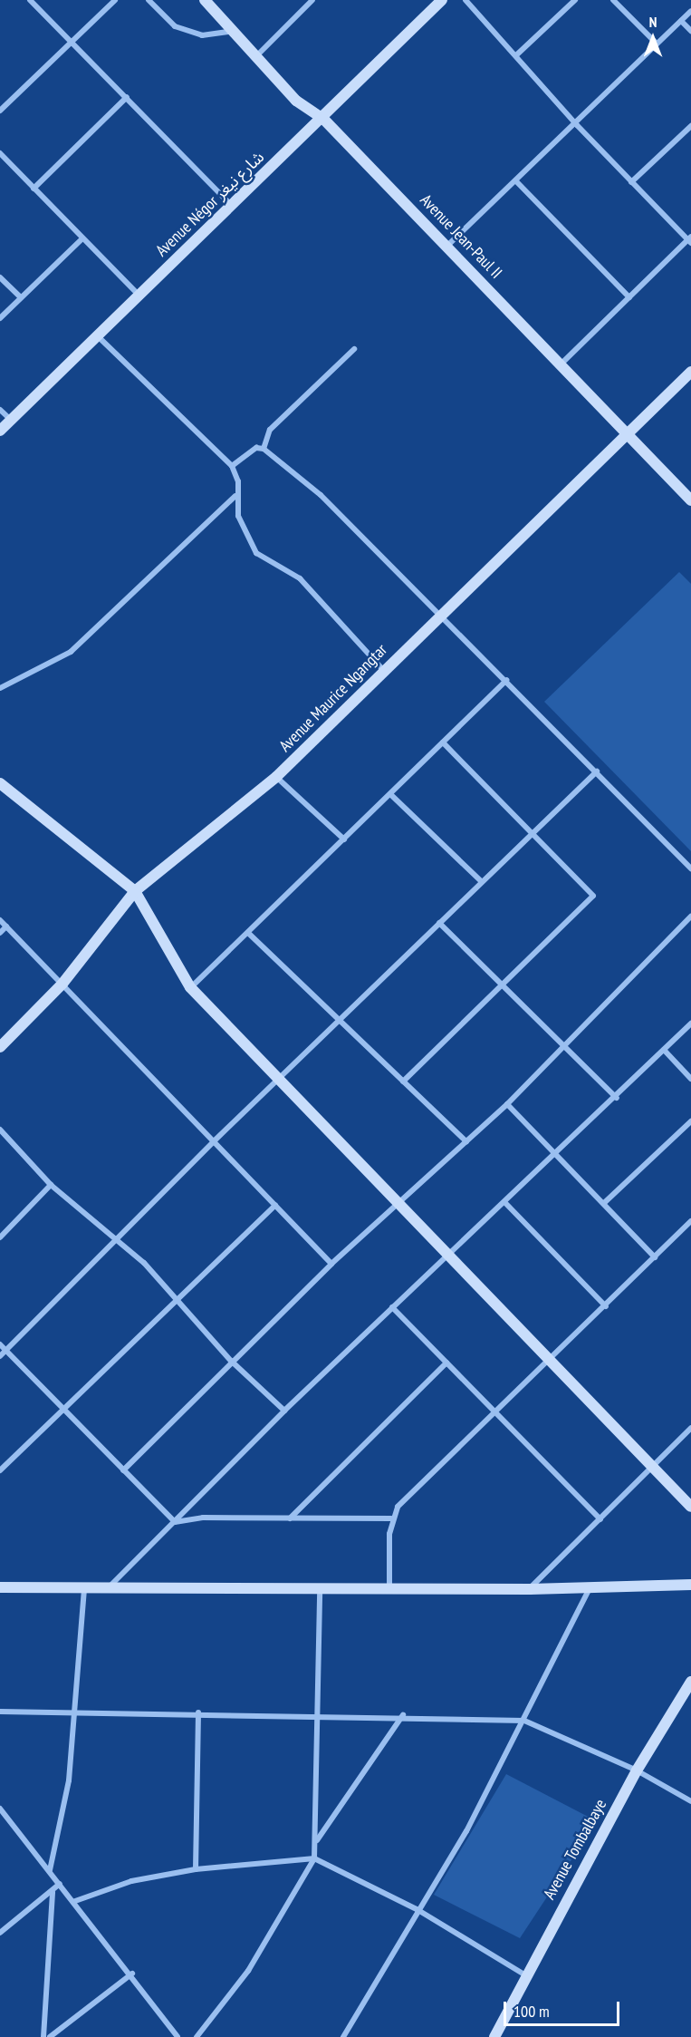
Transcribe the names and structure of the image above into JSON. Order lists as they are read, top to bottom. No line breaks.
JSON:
{"streets":{"street":["Avenue Négor شارع نيغر","Avenue Jean-Paul II","Avenue Maurice Ngangtar","Avenue Tombalbaye"]},"crossings":[["Avenue Négor شارع نيغر","Avenue Jean-Paul II"],["Avenue Jean-Paul II","Avenue Maurice Ngangtar"]],"scale_bar":"100 m","north":"top"}
